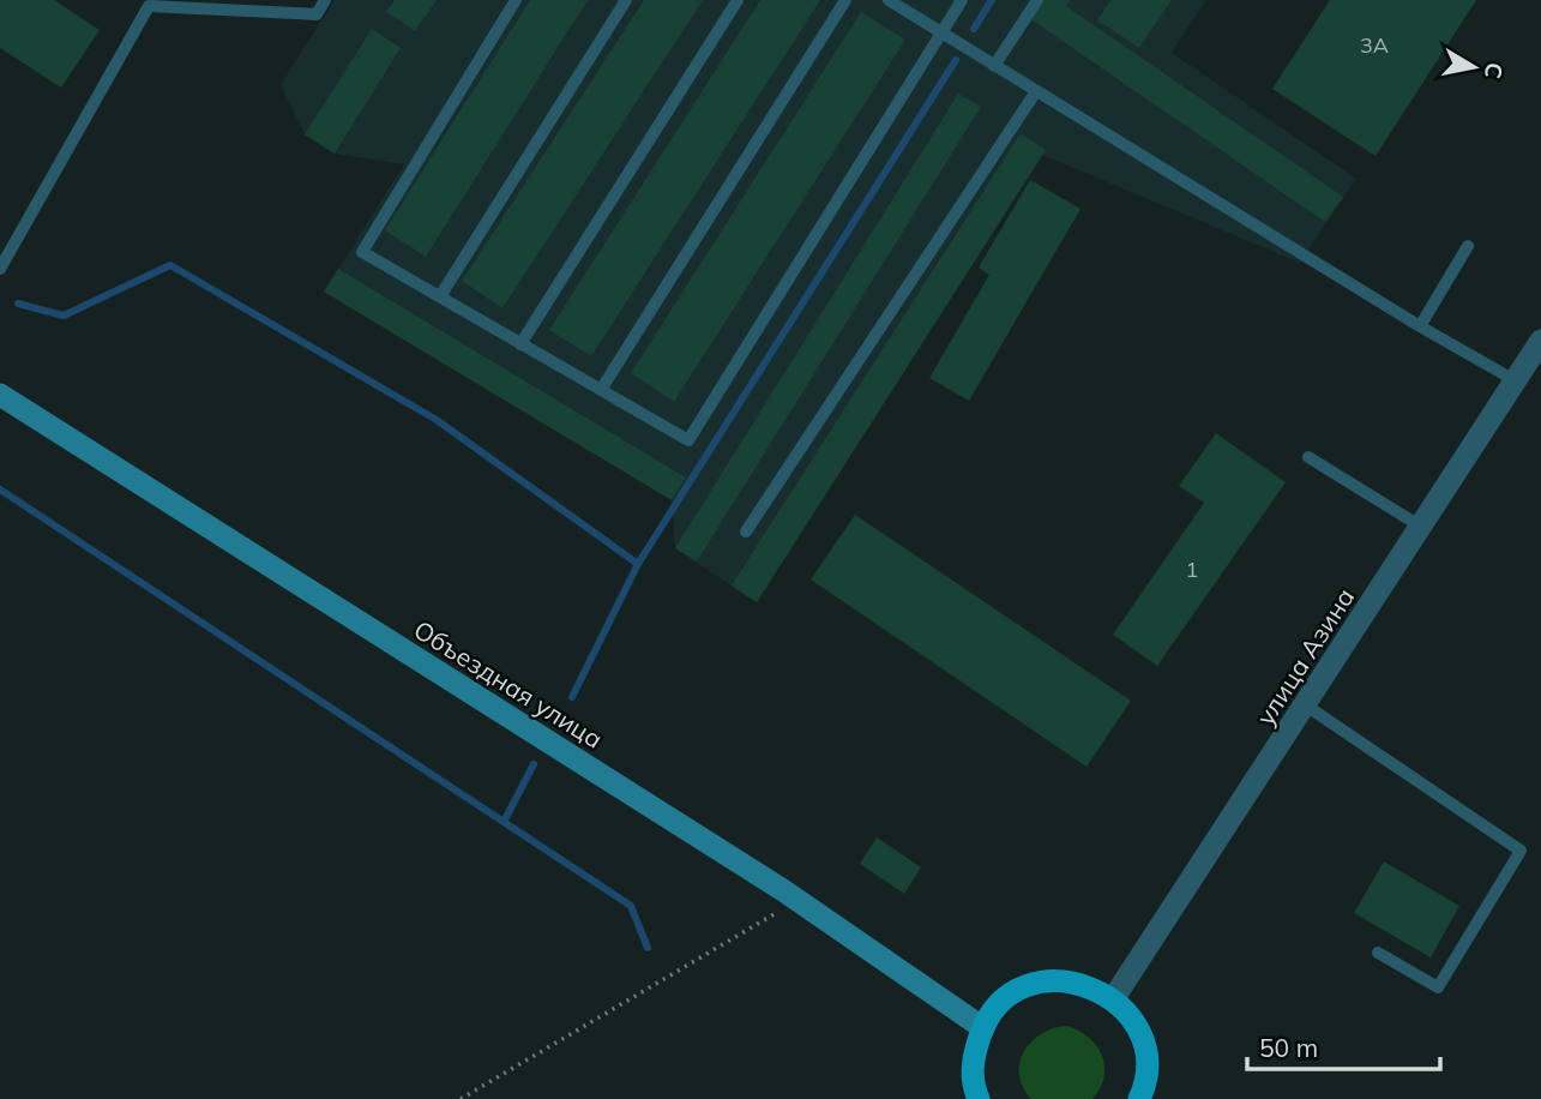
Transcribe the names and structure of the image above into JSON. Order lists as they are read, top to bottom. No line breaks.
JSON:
{"streets":{"main road":["Объездная улица"],"street":["улица Азина"]},"house_numbers":["3А","1"],"scale_bar":"50 m","north":"right"}
